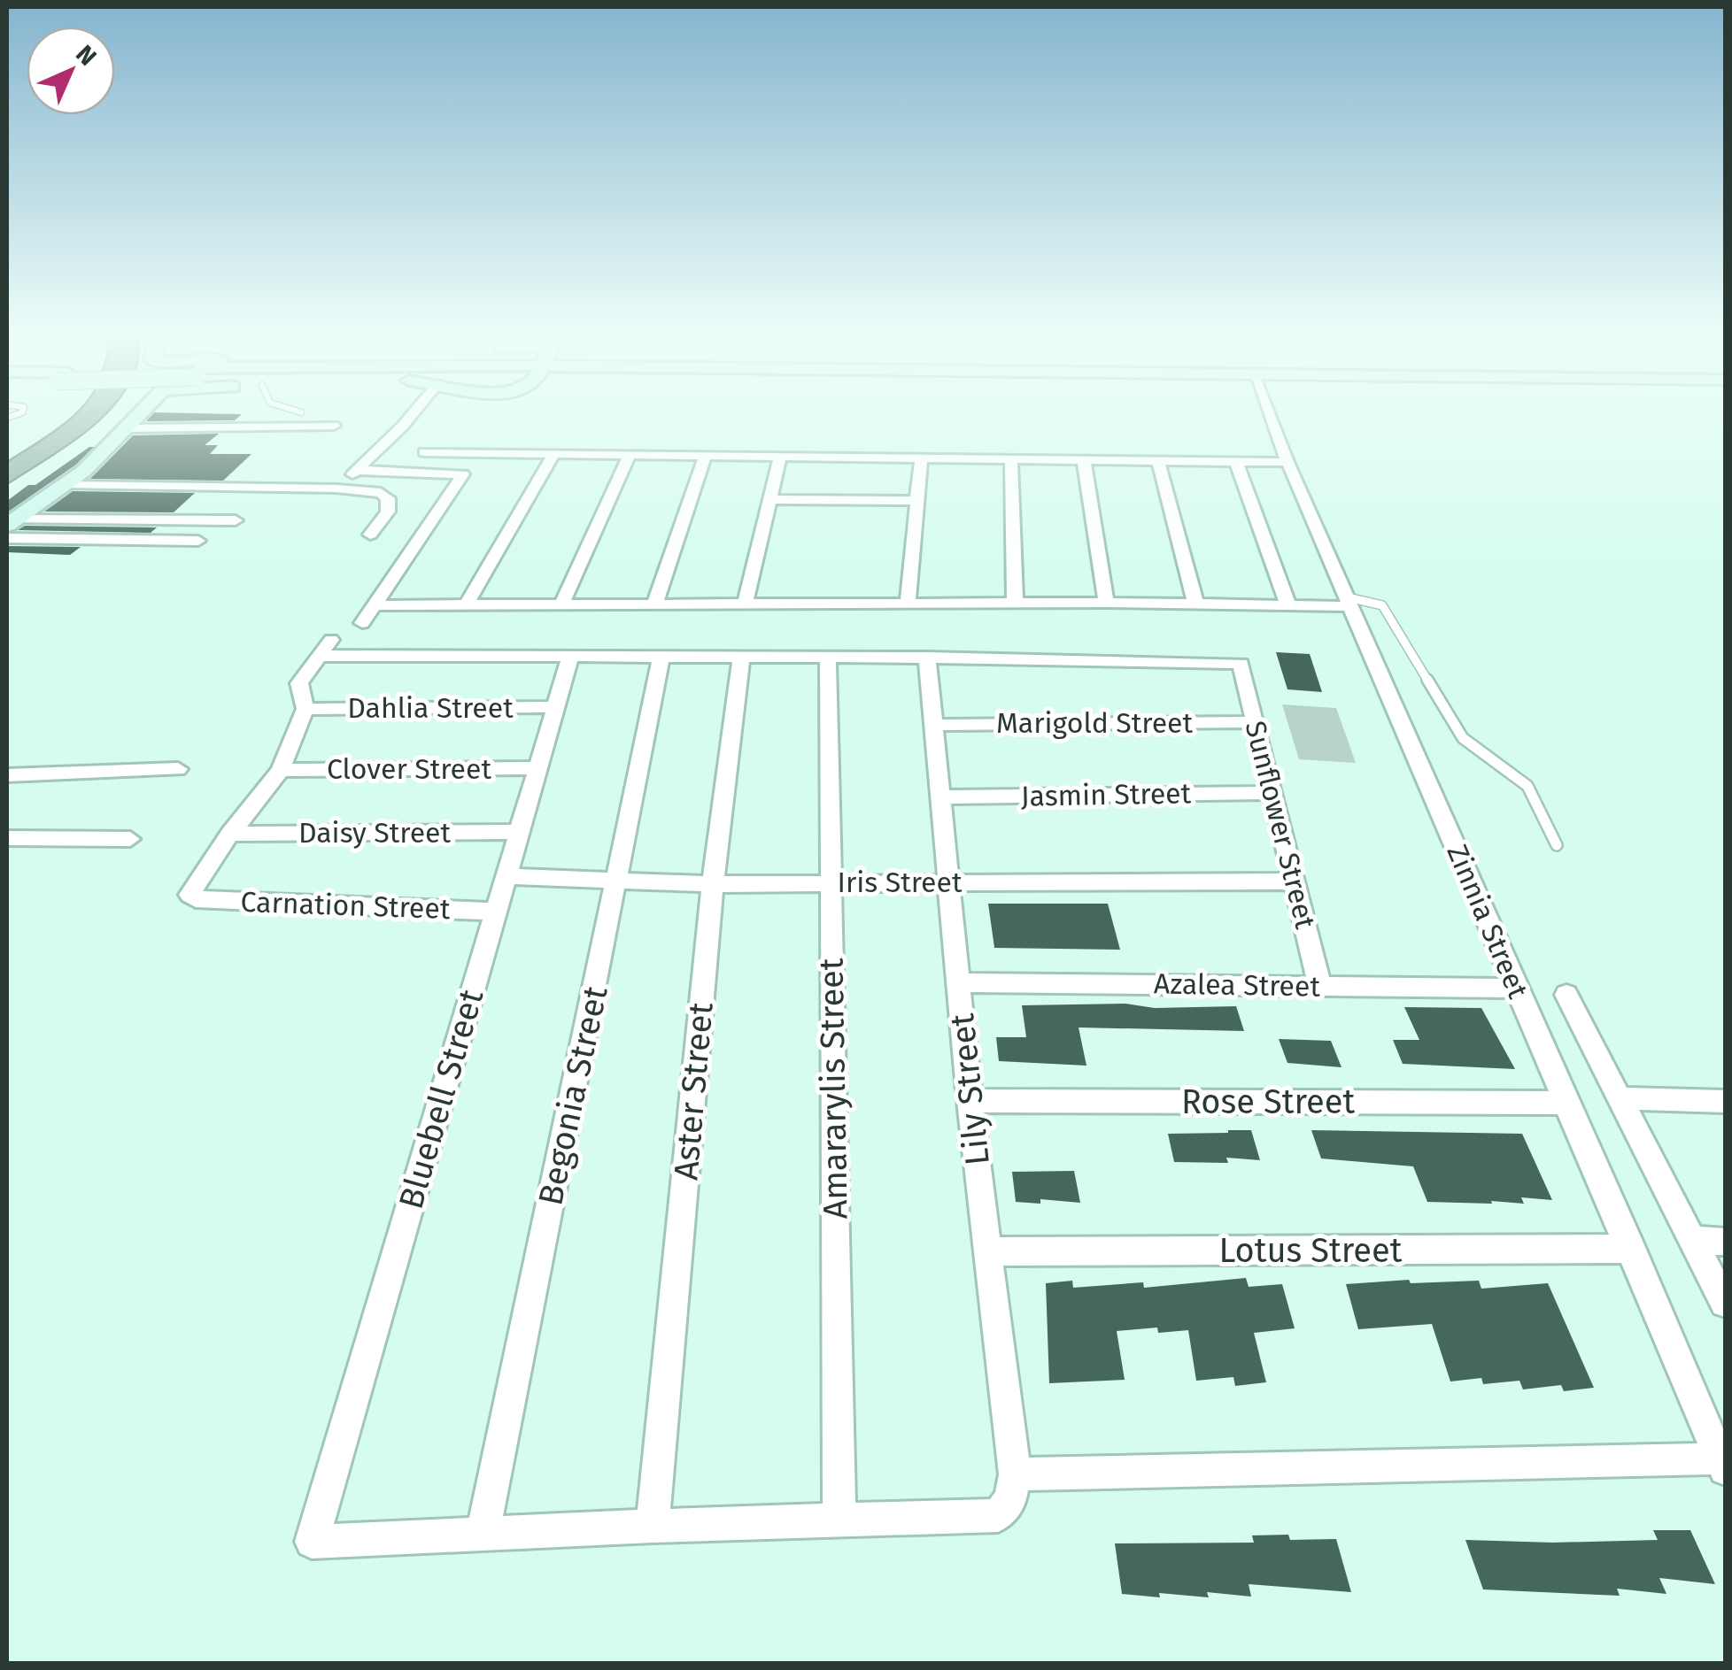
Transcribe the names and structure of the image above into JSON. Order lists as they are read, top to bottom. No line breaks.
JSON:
{"streets":{"street":["Dahlia Street","Marigold Street","Clover Street","Jasmin Street","Sunflower Street","Daisy Street","Iris Street","Carnation Street","Zinnia Street","Azalea Street","Amararylis Street","Lily Street","Aster Street","Begonia Street","Bluebell Street","Rose Street","Lotus Street"]},"crossings":[["Dahlia Street","Bluebell Street"],["Marigold Street","Sunflower Street"],["Marigold Street","Lily Street"],["Clover Street","Bluebell Street"],["Jasmin Street","Sunflower Street"],["Jasmin Street","Lily Street"],["Sunflower Street","Iris Street"],["Sunflower Street","Azalea Street"],["Sunflower Street","Lily Street"],["Daisy Street","Carnation Street"],["Daisy Street","Bluebell Street"],["Iris Street","Amararylis Street"],["Iris Street","Lily Street"],["Iris Street","Aster Street"],["Iris Street","Begonia Street"],["Iris Street","Bluebell Street"],["Carnation Street","Bluebell Street"],["Zinnia Street","Azalea Street"],["Zinnia Street","Rose Street"],["Zinnia Street","Lotus Street"],["Azalea Street","Lily Street"],["Amararylis Street","Lily Street"],["Lily Street","Rose Street"],["Lily Street","Lotus Street"],["Begonia Street","Bluebell Street"]],"north":"top right"}
